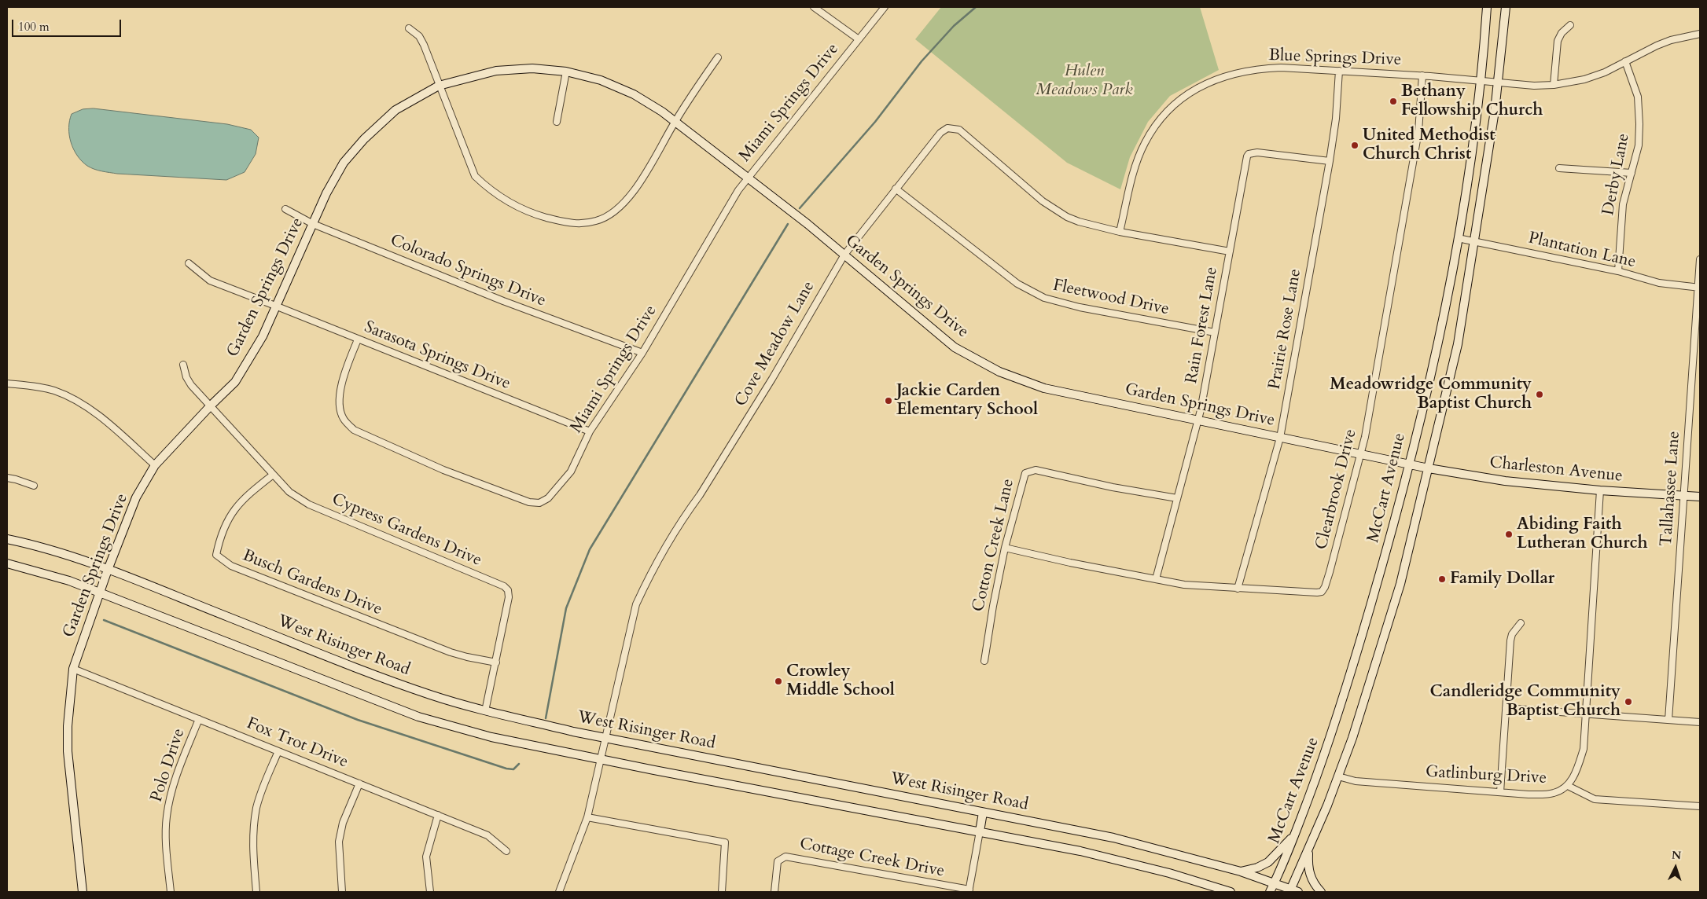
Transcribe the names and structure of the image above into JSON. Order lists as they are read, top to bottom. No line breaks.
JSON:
{"streets":{"main road":["Garden Springs Drive","Charleston Avenue","McCart Avenue","West Risinger Road"],"street":["Blue Springs Drive","Miami Springs Drive","Derby Lane","Plantation Lane","Colorado Springs Drive","Fleetwood Drive","Rain Forest Lane","Prairie Rose Lane","Cove Meadow Lane","Sarasota Springs Drive","Tallahassee Lane","Clearbrook Drive","Cypress Gardens Drive","Cotton Creek Lane","Busch Gardens Drive","Fox Trot Drive","Polo Drive","Gatlinburg Drive","Cottage Creek Drive"]},"crossings":[["Blue Springs Drive","Derby Lane"],["Blue Springs Drive","Prairie Rose Lane"],["Blue Springs Drive","Cove Meadow Lane"],["Blue Springs Drive","McCart Avenue"],["Blue Springs Drive","Clearbrook Drive"],["Miami Springs Drive","Colorado Springs Drive"],["Miami Springs Drive","Garden Springs Drive"],["Miami Springs Drive","Sarasota Springs Drive"],["Derby Lane","Plantation Lane"],["Plantation Lane","McCart Avenue"],["Plantation Lane","Tallahassee Lane"],["Colorado Springs Drive","Garden Springs Drive"],["Garden Springs Drive","Rain Forest Lane"],["Garden Springs Drive","Prairie Rose Lane"],["Garden Springs Drive","Cove Meadow Lane"],["Garden Springs Drive","Sarasota Springs Drive"],["Garden Springs Drive","Charleston Avenue"],["Garden Springs Drive","McCart Avenue"],["Garden Springs Drive","Clearbrook Drive"],["Garden Springs Drive","Cypress Gardens Drive"],["Garden Springs Drive","West Risinger Road"],["Garden Springs Drive","Fox Trot Drive"],["Fleetwood Drive","Rain Forest Lane"],["Fleetwood Drive","Cove Meadow Lane"],["Rain Forest Lane","Prairie Rose Lane"],["Rain Forest Lane","Cove Meadow Lane"],["Rain Forest Lane","Clearbrook Drive"],["Rain Forest Lane","Cotton Creek Lane"],["Prairie Rose Lane","Clearbrook Drive"],["Cove Meadow Lane","West Risinger Road"],["Charleston Avenue","McCart Avenue"],["Charleston Avenue","Tallahassee Lane"],["Charleston Avenue","Gatlinburg Drive"],["McCart Avenue","West Risinger Road"],["McCart Avenue","Gatlinburg Drive"],["Clearbrook Drive","Cotton Creek Lane"],["Cypress Gardens Drive","Busch Gardens Drive"],["Cypress Gardens Drive","West Risinger Road"],["Fox Trot Drive","Polo Drive"]],"parks":["Hulen Meadows Park"],"places":["Bethany Fellowship Church","United Methodist Church Christ","Meadowridge Community Baptist Church","Jackie Carden Elementary School","Abiding Faith Lutheran Church","Family Dollar","Crowley Middle School","Candleridge Community Baptist Church"],"scale_bar":"100 m","north":"top"}
